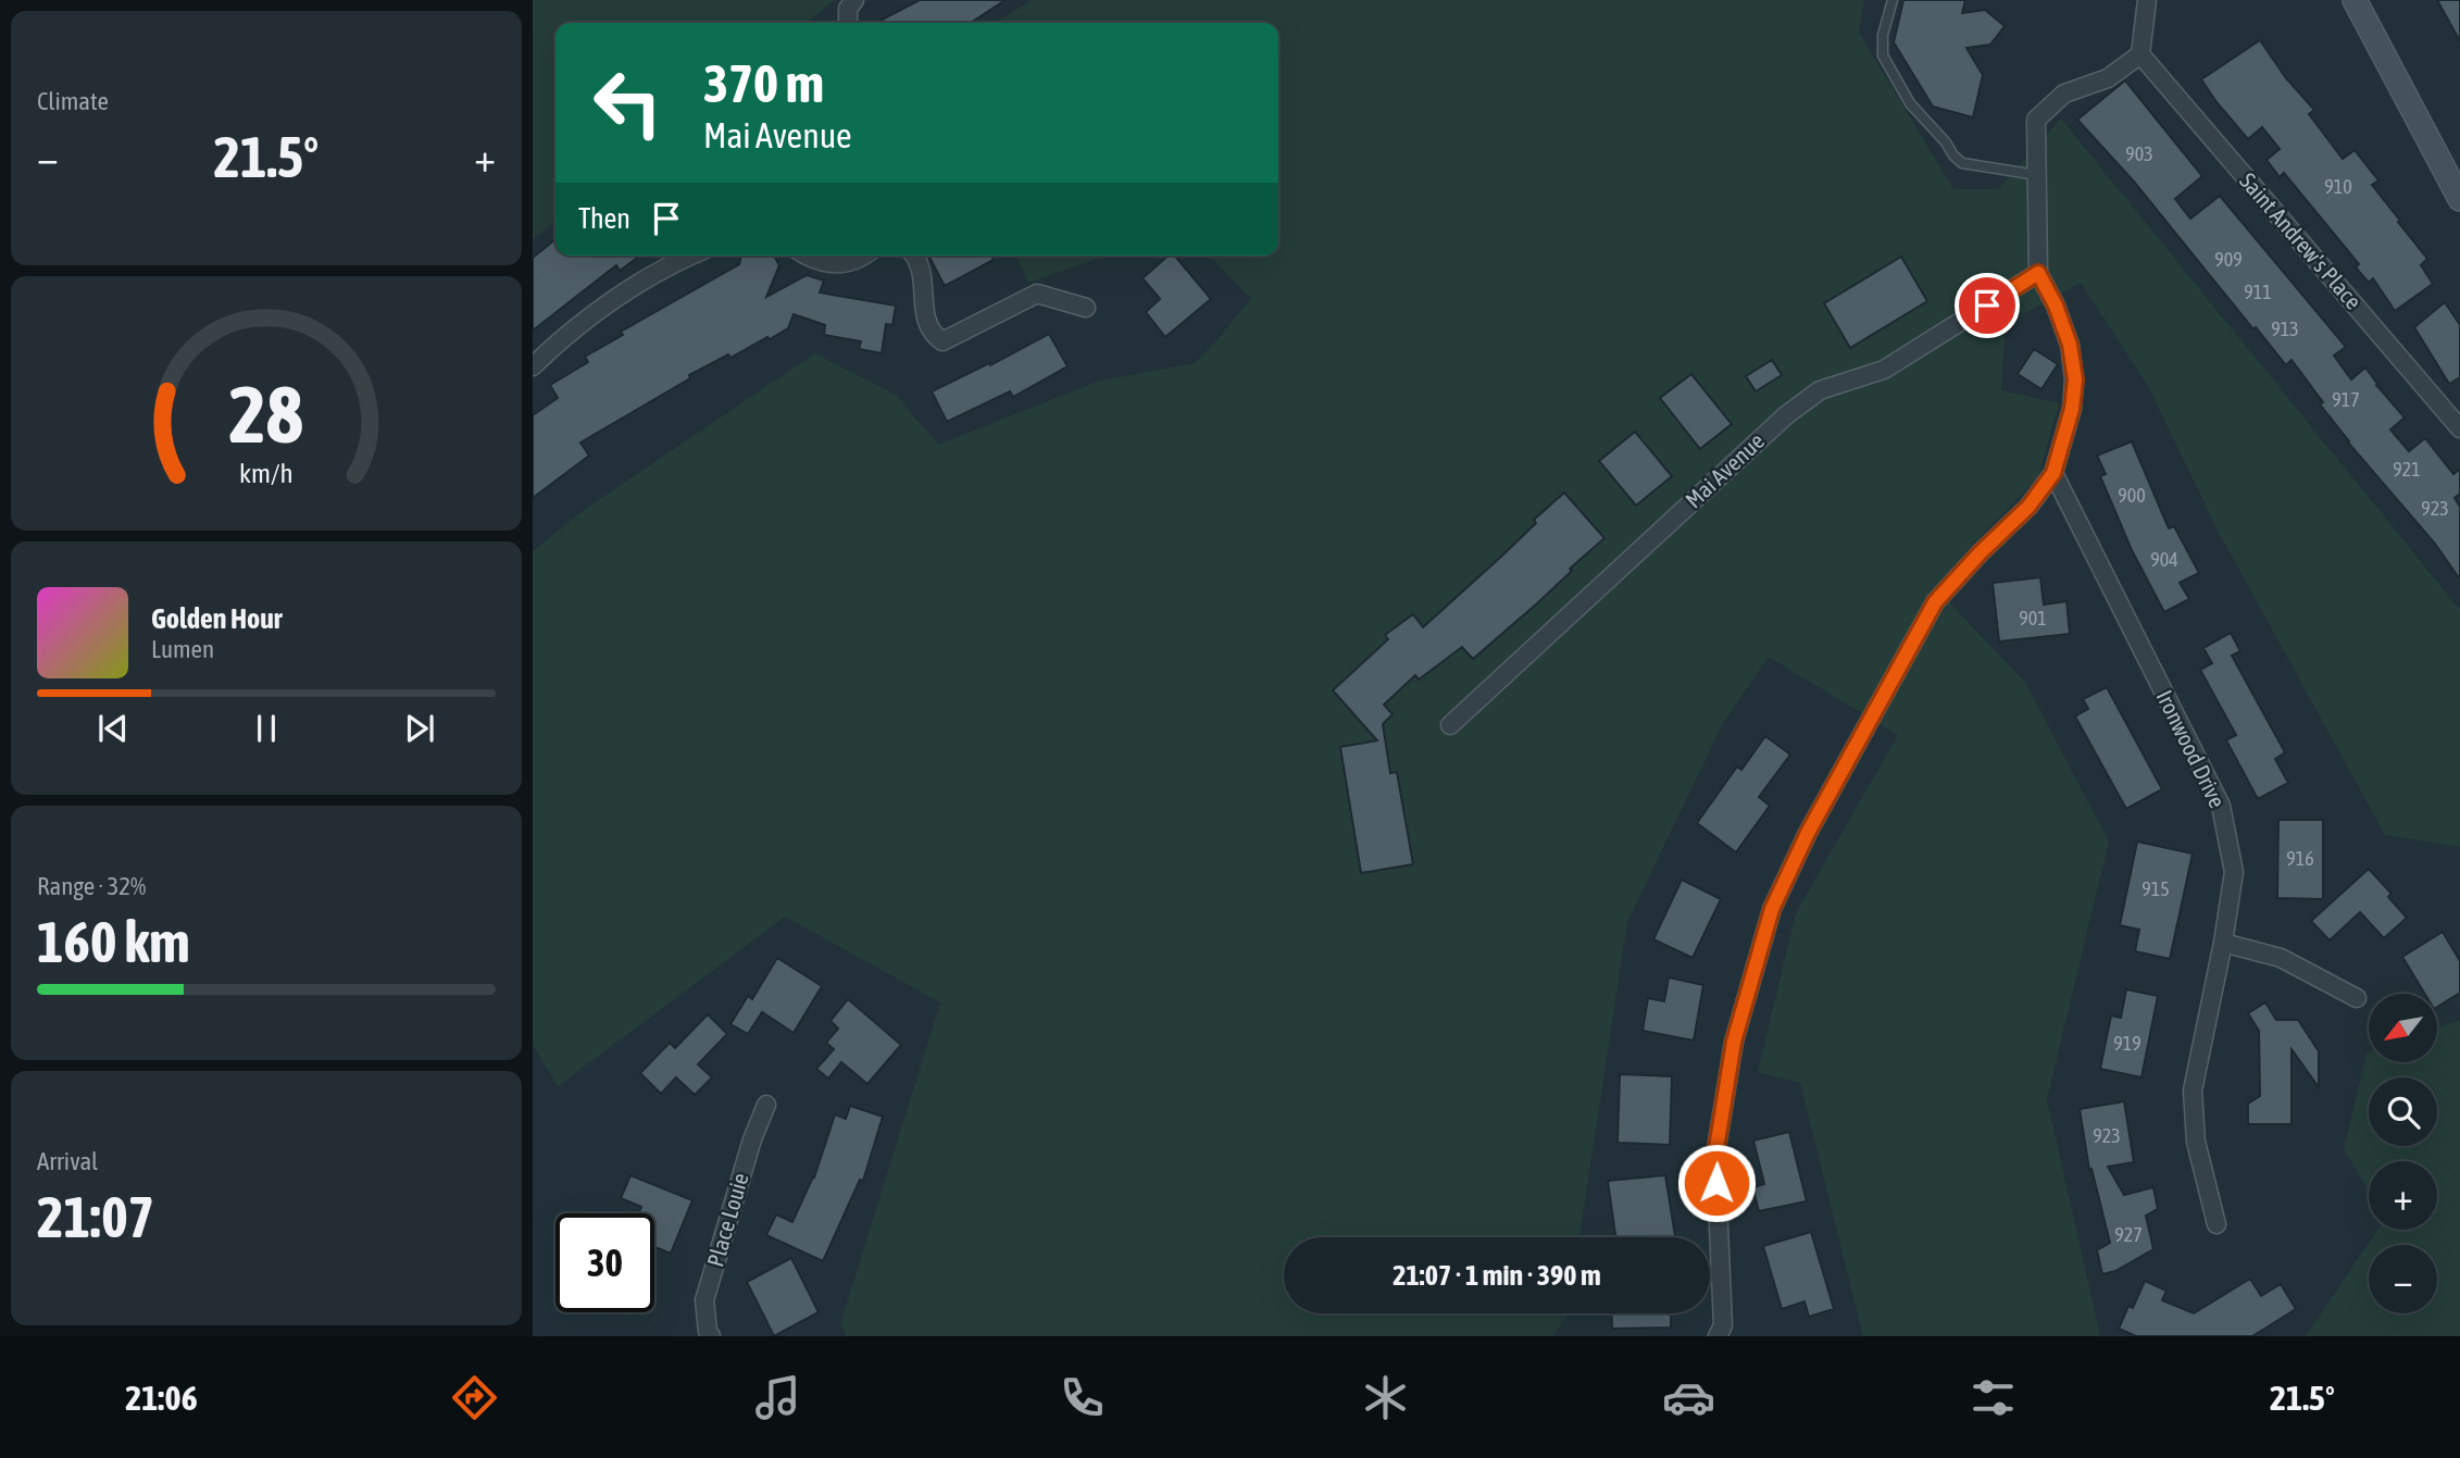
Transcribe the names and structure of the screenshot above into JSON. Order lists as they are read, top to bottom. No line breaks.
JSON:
{"streets":{"street":["Saint Andrew's Place","Mai Avenue","Ironwood Drive","Place Louie"]},"house_numbers":["903","910","909","911","913","917","921","900","923","904","901","916","915","919","923","927"],"north":"bottom left","page":{"tile":["Climate",["Range · 32%","160 km"],["Arrival","21:07"]],"turn":["370 m","Mai Avenue"],"heat":["−","21.5°","+"],"then":"Then","song":["Golden Hour","Lumen"],"map_buttons":["+","−"],"limit":"30","trip":"21:07 · 1 min · 390 m","tabs":["21:06","21.5°"],"gauge":["28","km/h"]}}
